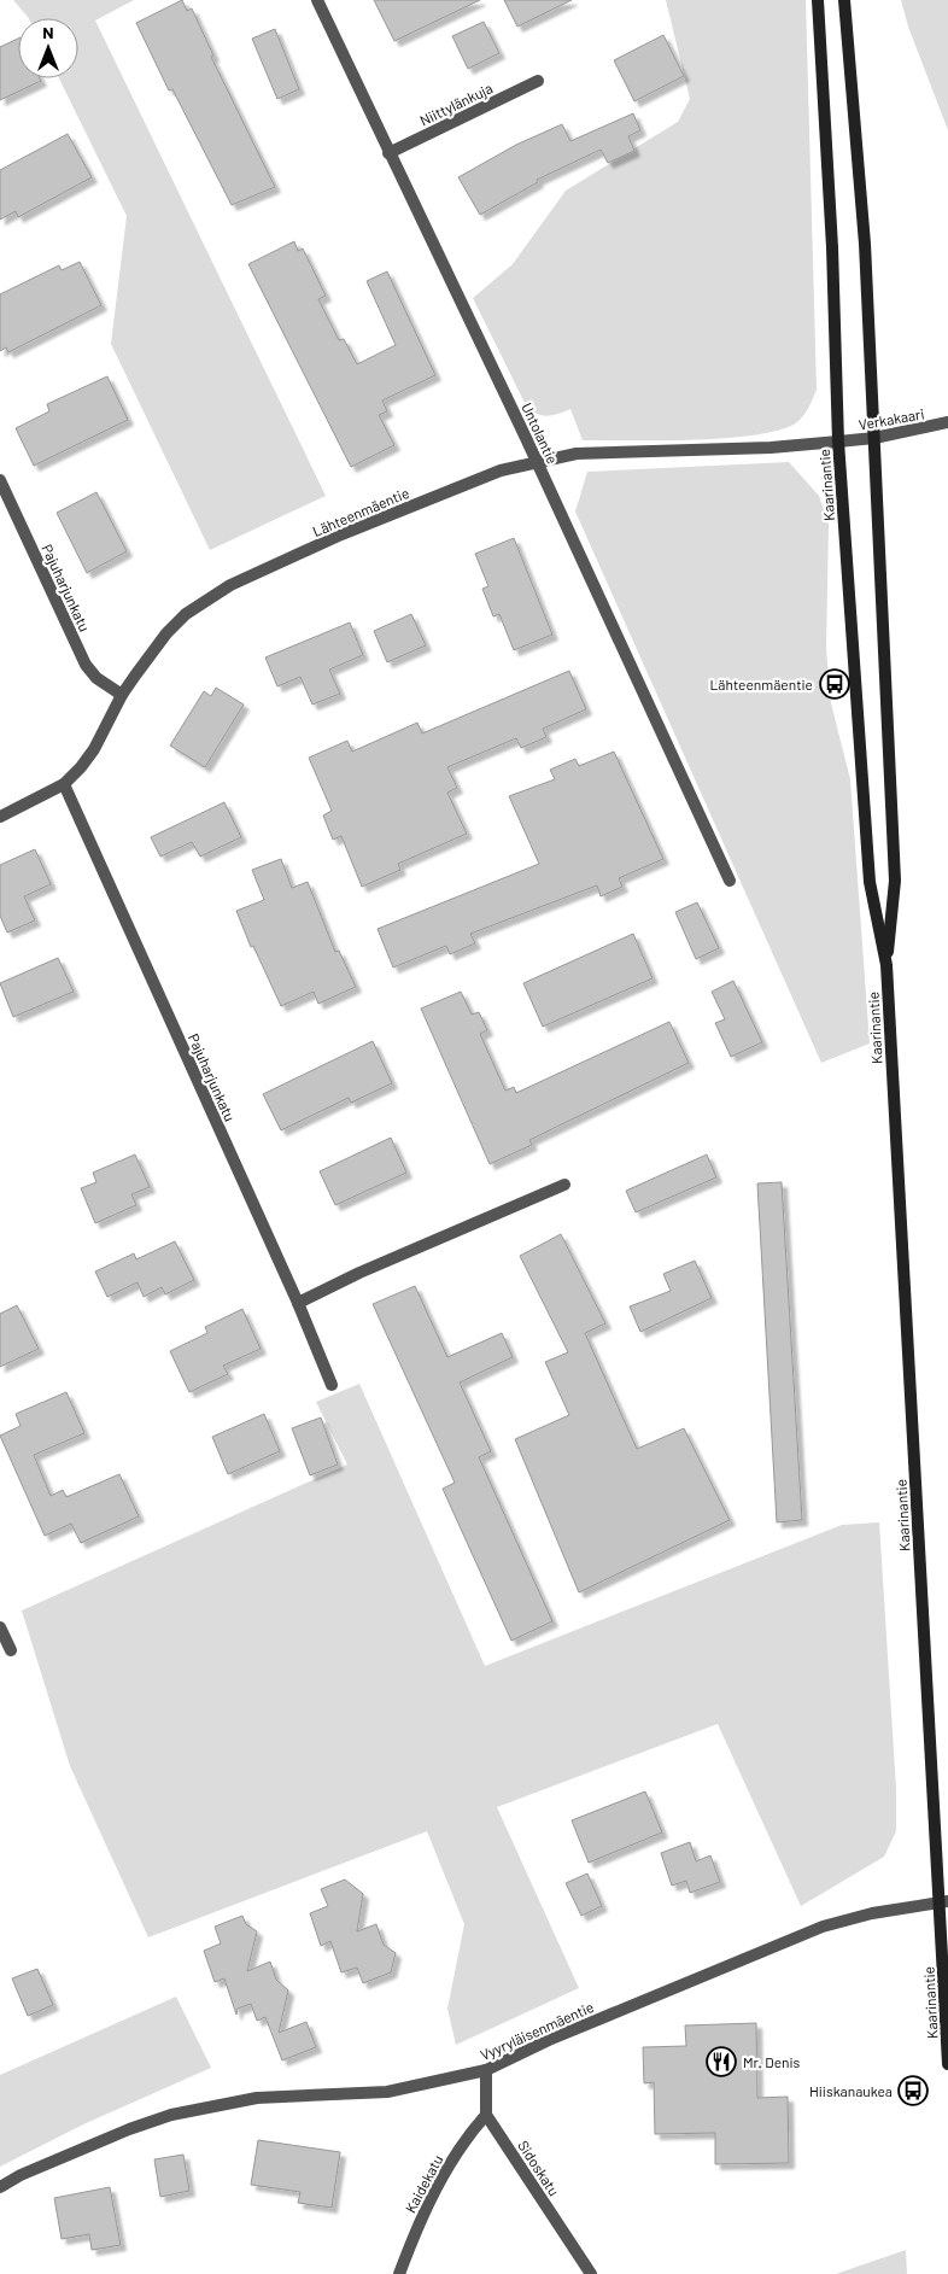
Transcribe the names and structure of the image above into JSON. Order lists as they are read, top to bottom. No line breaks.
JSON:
{"streets":{"main road":["Kaarinantie"],"street":["Niittylänkuja","Verkakaari","Untolantie","Lähteenmäentie","Pajuharjunkatu","Vyyryläisenmäentie","Sidoskatu","Kaidekatu"]},"crossings":[["Niittylänkuja","Untolantie"],["Verkakaari","Kaarinantie"],["Verkakaari","Lähteenmäentie"],["Untolantie","Lähteenmäentie"],["Kaarinantie","Lähteenmäentie"],["Kaarinantie","Vyyryläisenmäentie"],["Lähteenmäentie","Pajuharjunkatu"],["Sidoskatu","Kaidekatu"]],"places":{"bus stop":["Lähteenmäentie","Hiiskanaukea"],"restaurant":["Mr. Denis"]},"north":"top"}
